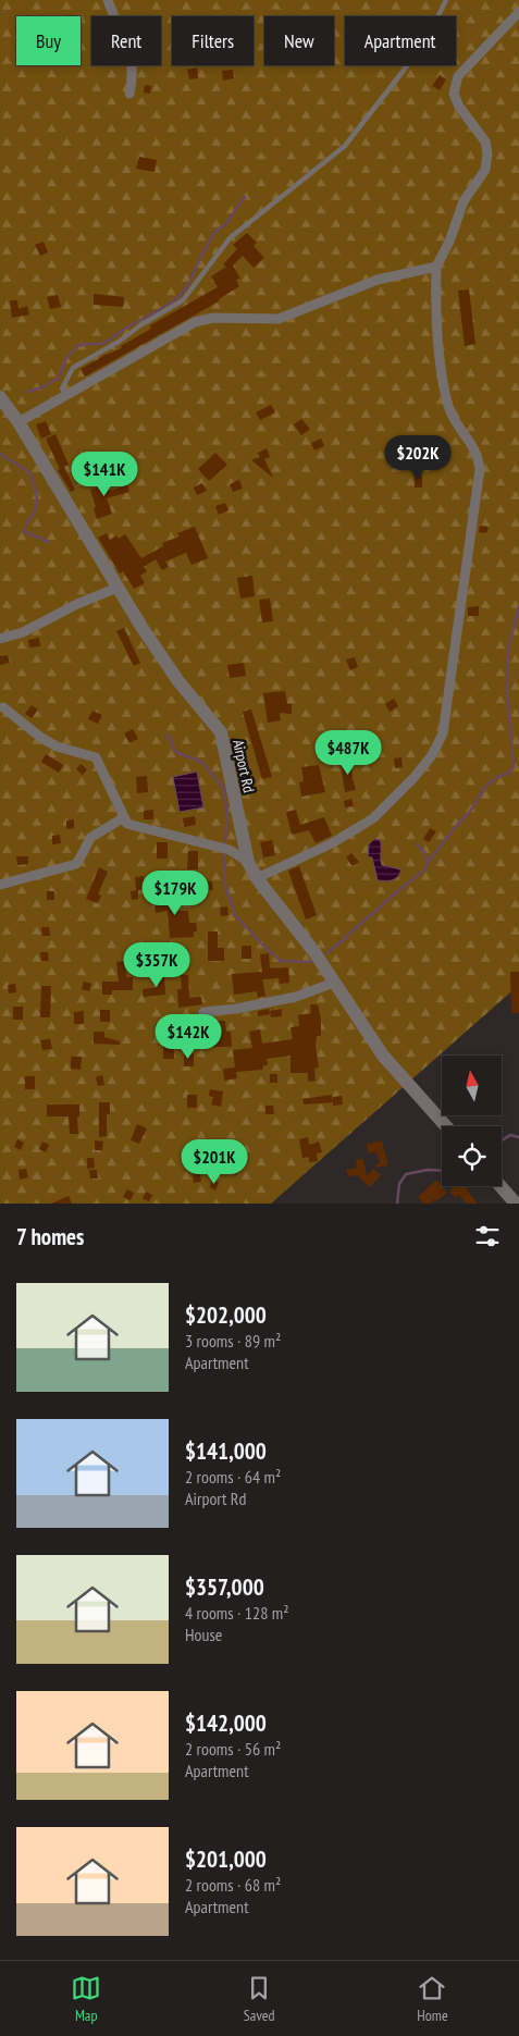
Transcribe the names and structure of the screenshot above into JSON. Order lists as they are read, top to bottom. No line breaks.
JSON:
{"streets":{"main road":["Airport Rd"]},"north":"top","page":{"chip":["Buy","Rent","Filters","New","Apartment"],"price":["$202K","$141K","$487K","$179K","$357K","$142K","$201K"],"heading":"7 homes","list":[{"name":"$202,000","note":"3 rooms · 89 m² · Apartment"},{"name":"$141,000","note":"2 rooms · 64 m² · Airport Rd"},{"name":"$357,000","note":"4 rooms · 128 m² · House"},{"name":"$142,000","note":"2 rooms · 56 m² · Apartment"},{"name":"$201,000","note":"2 rooms · 68 m² · Apartment"}],"tabs":["Map","Saved","Home"]}}
